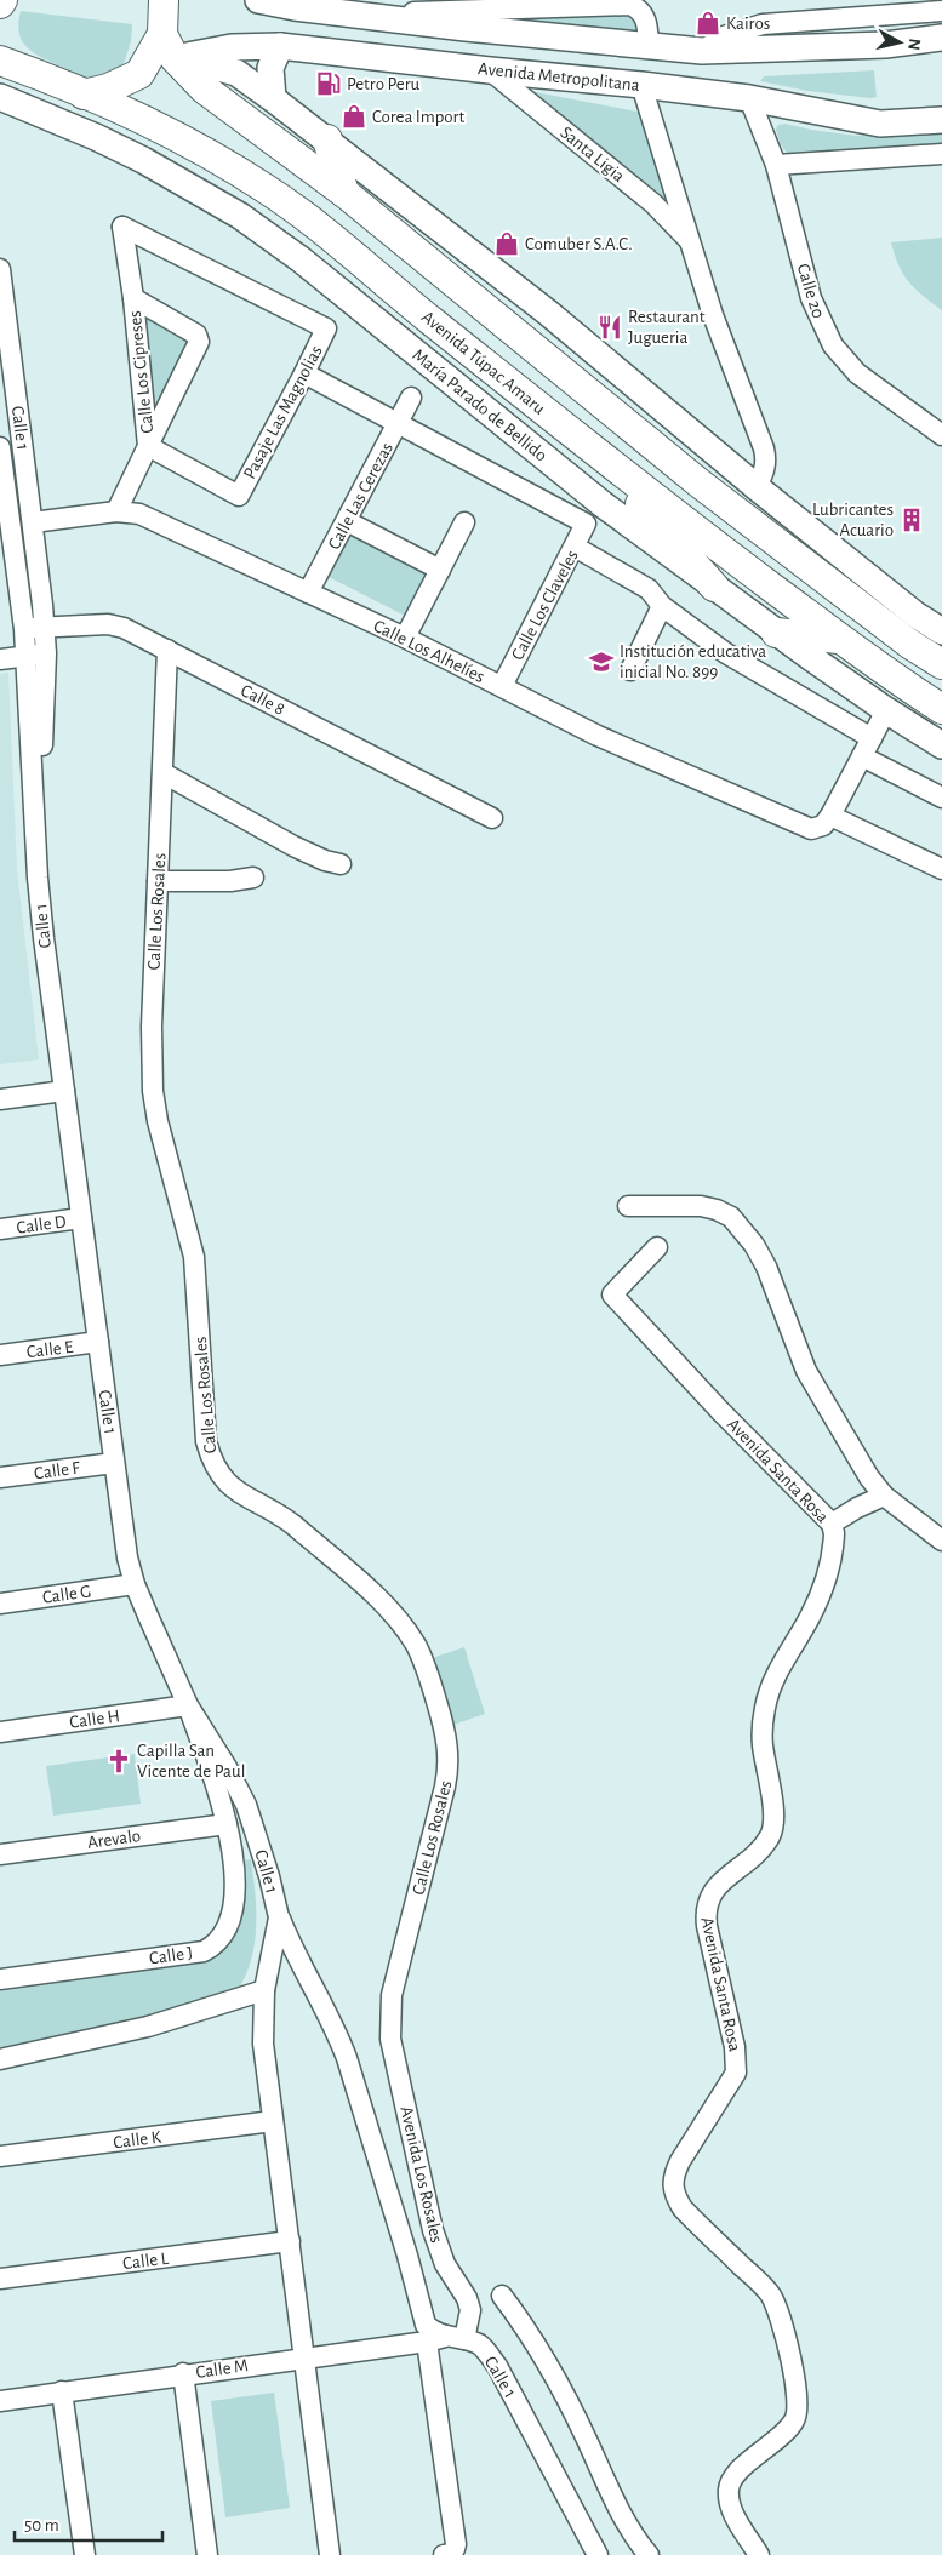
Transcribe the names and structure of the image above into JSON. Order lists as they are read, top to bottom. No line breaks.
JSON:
{"streets":{"highway":["Avenida Túpac Amaru"],"main road":["Avenida Metropolitana","María Parado de Bellido"],"street":["Santa Ligia","Calle 20","Calle Los Cipreses","Pasaje Las Magnolias","Calle 1","Calle Las Cerezas","Calle Los Claveles","Calle Los Alhelíes","Calle 8","Calle Los Rosales","Calle D","Calle E","Calle F","Avenida Santa Rosa","Calle G","Calle H","Arevalo","Calle J","Calle K","Avenida Los Rosales","Calle L","Calle M"]},"crossings":[["Avenida Metropolitana","Santa Ligia"],["Avenida Metropolitana","Calle 20"],["Calle Los Cipreses","Pasaje Las Magnolias"],["Calle Los Cipreses","Calle Los Alhelíes"],["Calle 1","Calle Los Alhelíes"],["Calle 1","Calle 8"],["Calle 1","Calle D"],["Calle 1","Calle E"],["Calle 1","Calle F"],["Calle 1","Calle G"],["Calle 1","Calle H"],["Calle 1","Calle K"],["Calle 1","Avenida Los Rosales"],["Calle 1","Calle L"],["Calle 1","Calle M"],["Calle Las Cerezas","Calle Los Claveles"],["Calle Las Cerezas","Calle Los Alhelíes"],["Calle Los Claveles","Calle Los Alhelíes"],["Calle 8","Calle Los Rosales"],["Calle Los Rosales","Avenida Los Rosales"],["Arevalo","Calle J"],["Avenida Los Rosales","Calle M"]],"places":{"shop":["Kairos","Corea Import","Comuber S.A.C."],"fuel station":["Petro Peru"],"restaurant":["Restaurant Jugueria"],"building":["Lubricantes Acuario"],"school or university":["Institución educativa inicial No. 899"],"church":["Capilla San Vicente de Paul"]},"scale_bar":"50 m","north":"right"}
